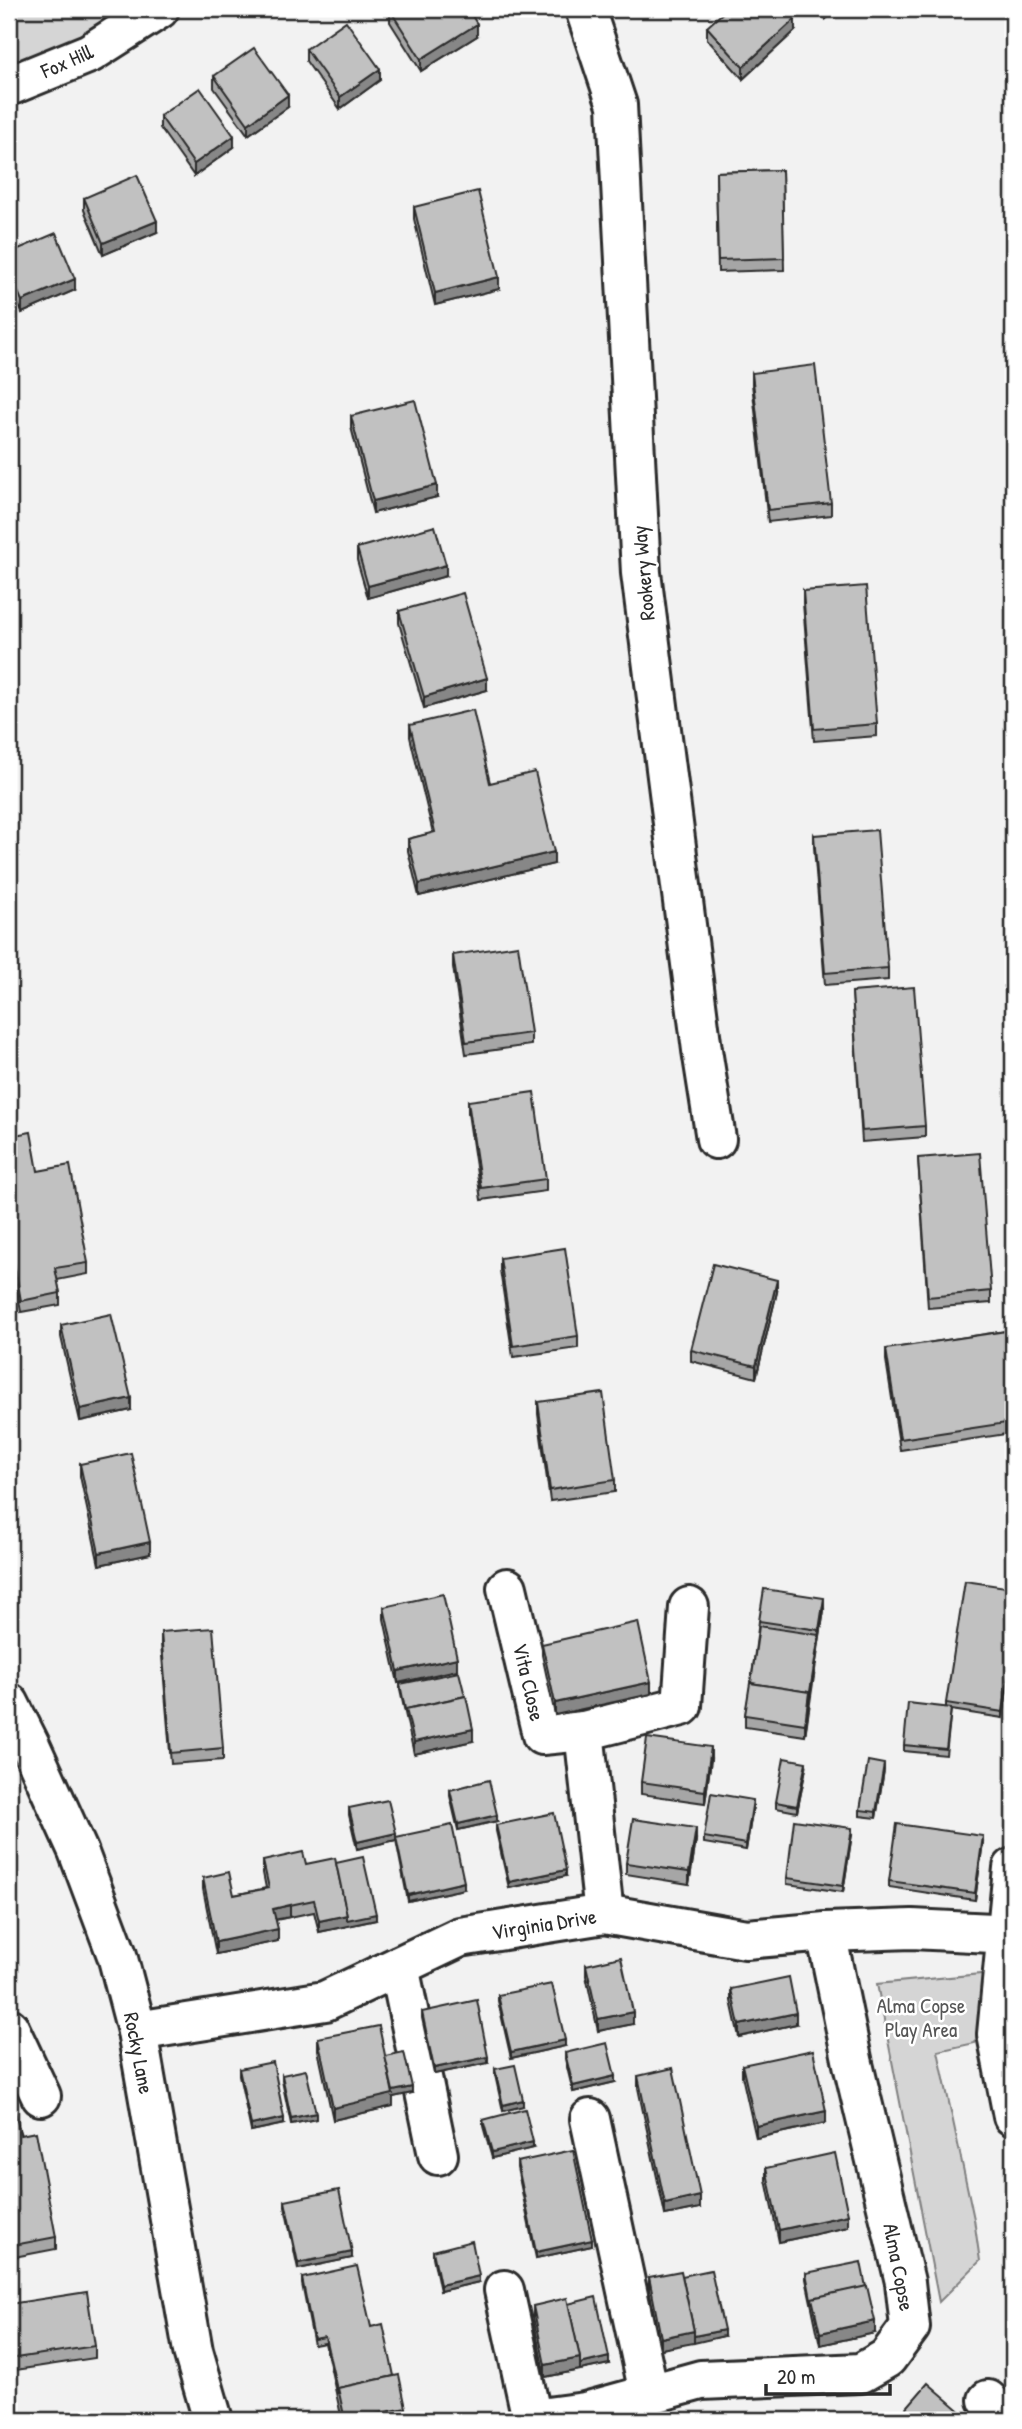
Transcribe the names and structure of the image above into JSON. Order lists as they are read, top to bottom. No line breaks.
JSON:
{"streets":{"main road":["Fox Hill","Rookery Way","Vita Close","Virginia Drive","Rocky Lane","Alma Copse"]},"crossings":[["Virginia Drive","Rocky Lane"],["Virginia Drive","Alma Copse"]],"parks":["Alma Copse Play Area"],"scale_bar":"20 m"}
